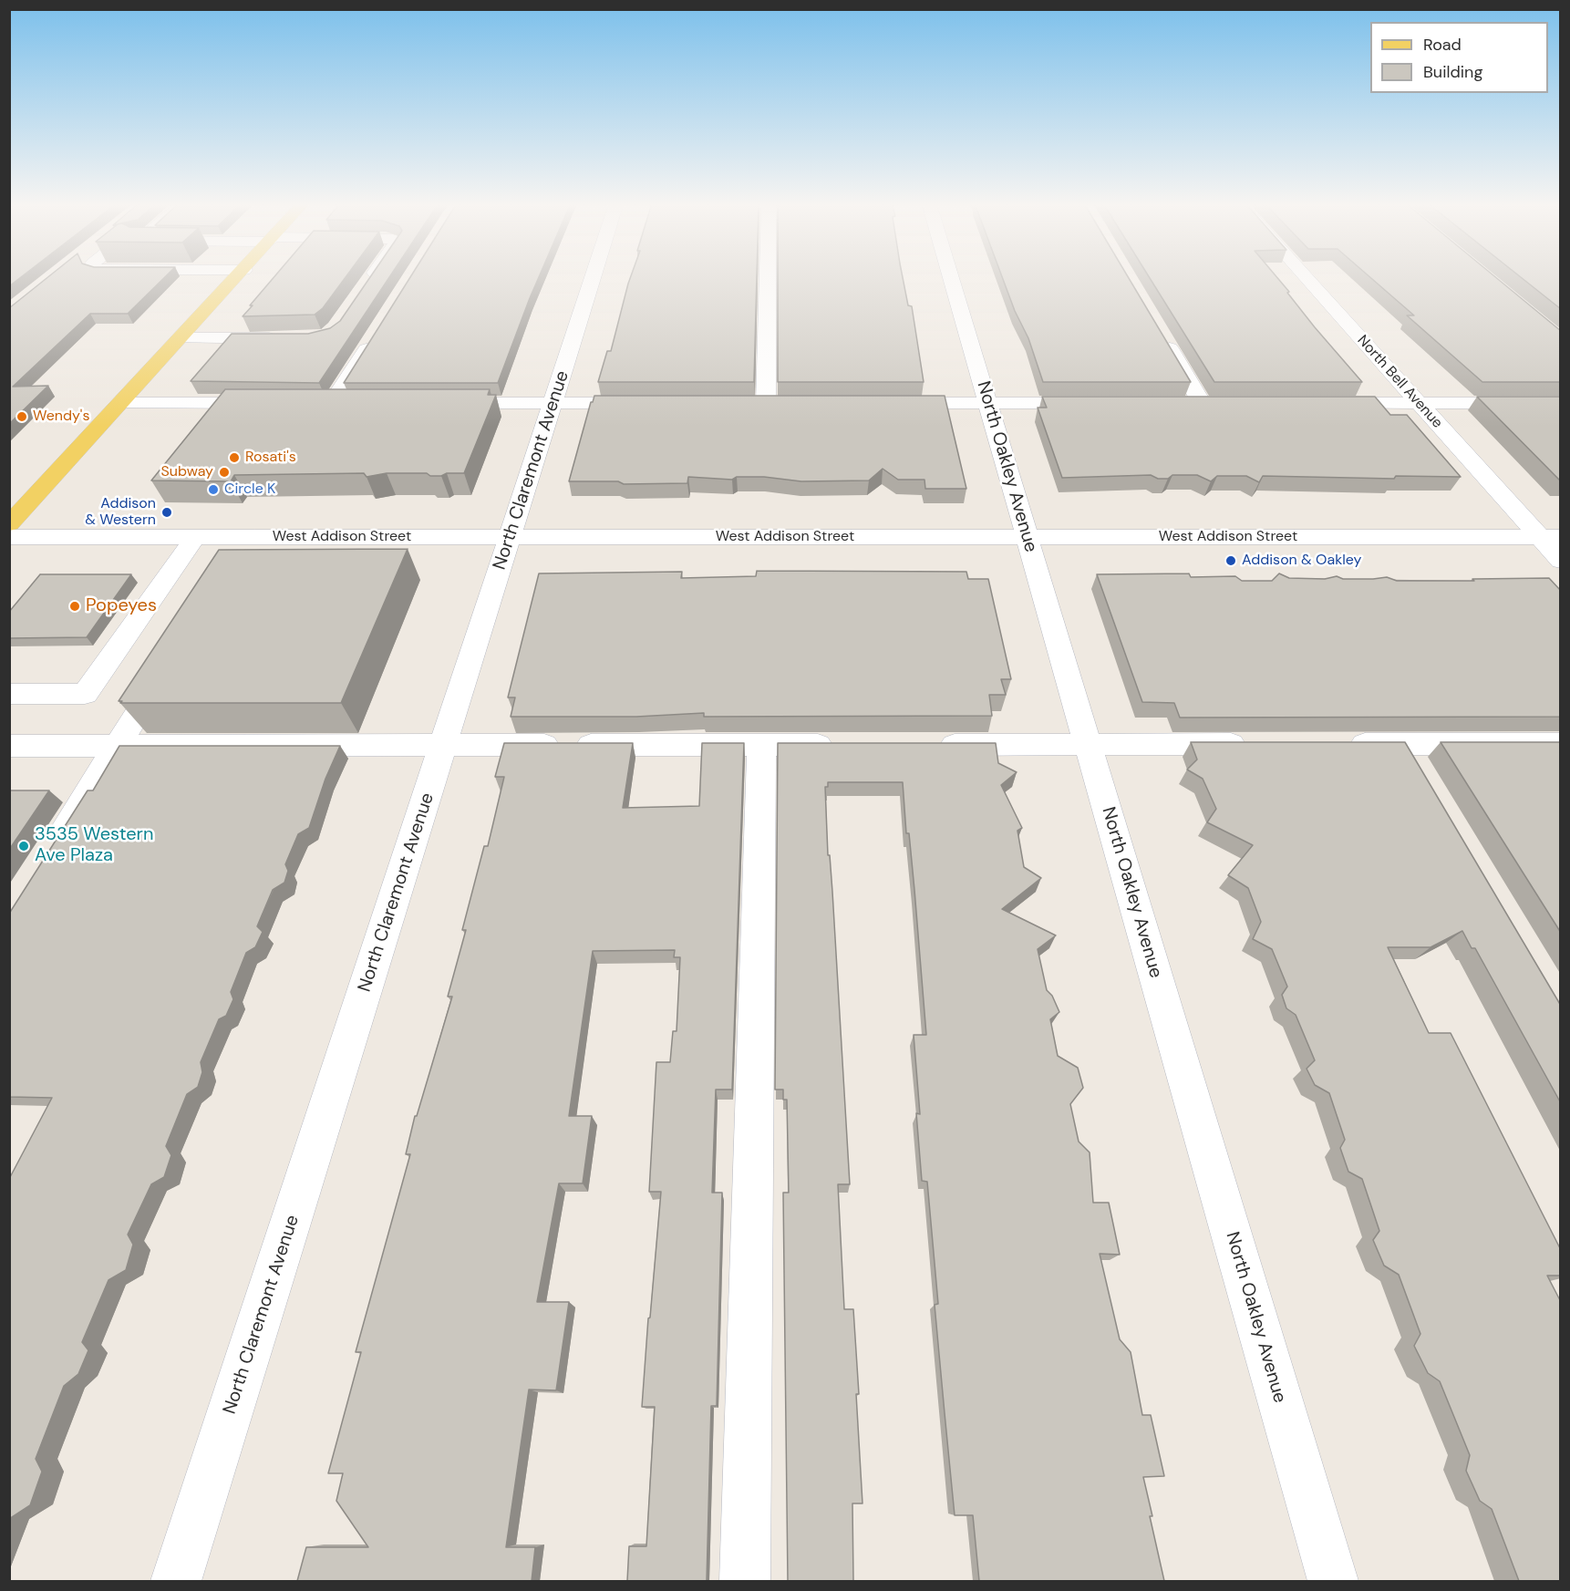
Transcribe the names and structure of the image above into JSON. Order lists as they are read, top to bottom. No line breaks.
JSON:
{"streets":{"street":["North Bell Avenue","North Oakley Avenue","North Claremont Avenue","West Addison Street"]},"crossings":[["North Bell Avenue","West Addison Street"],["North Oakley Avenue","West Addison Street"],["North Claremont Avenue","West Addison Street"]],"places":["Wendy's","Rosati's","Subway","Circle K","Addison & Western","Addison & Oakley","Popeyes","3535 Western Ave Plaza"],"legend":["Road","Building"]}
